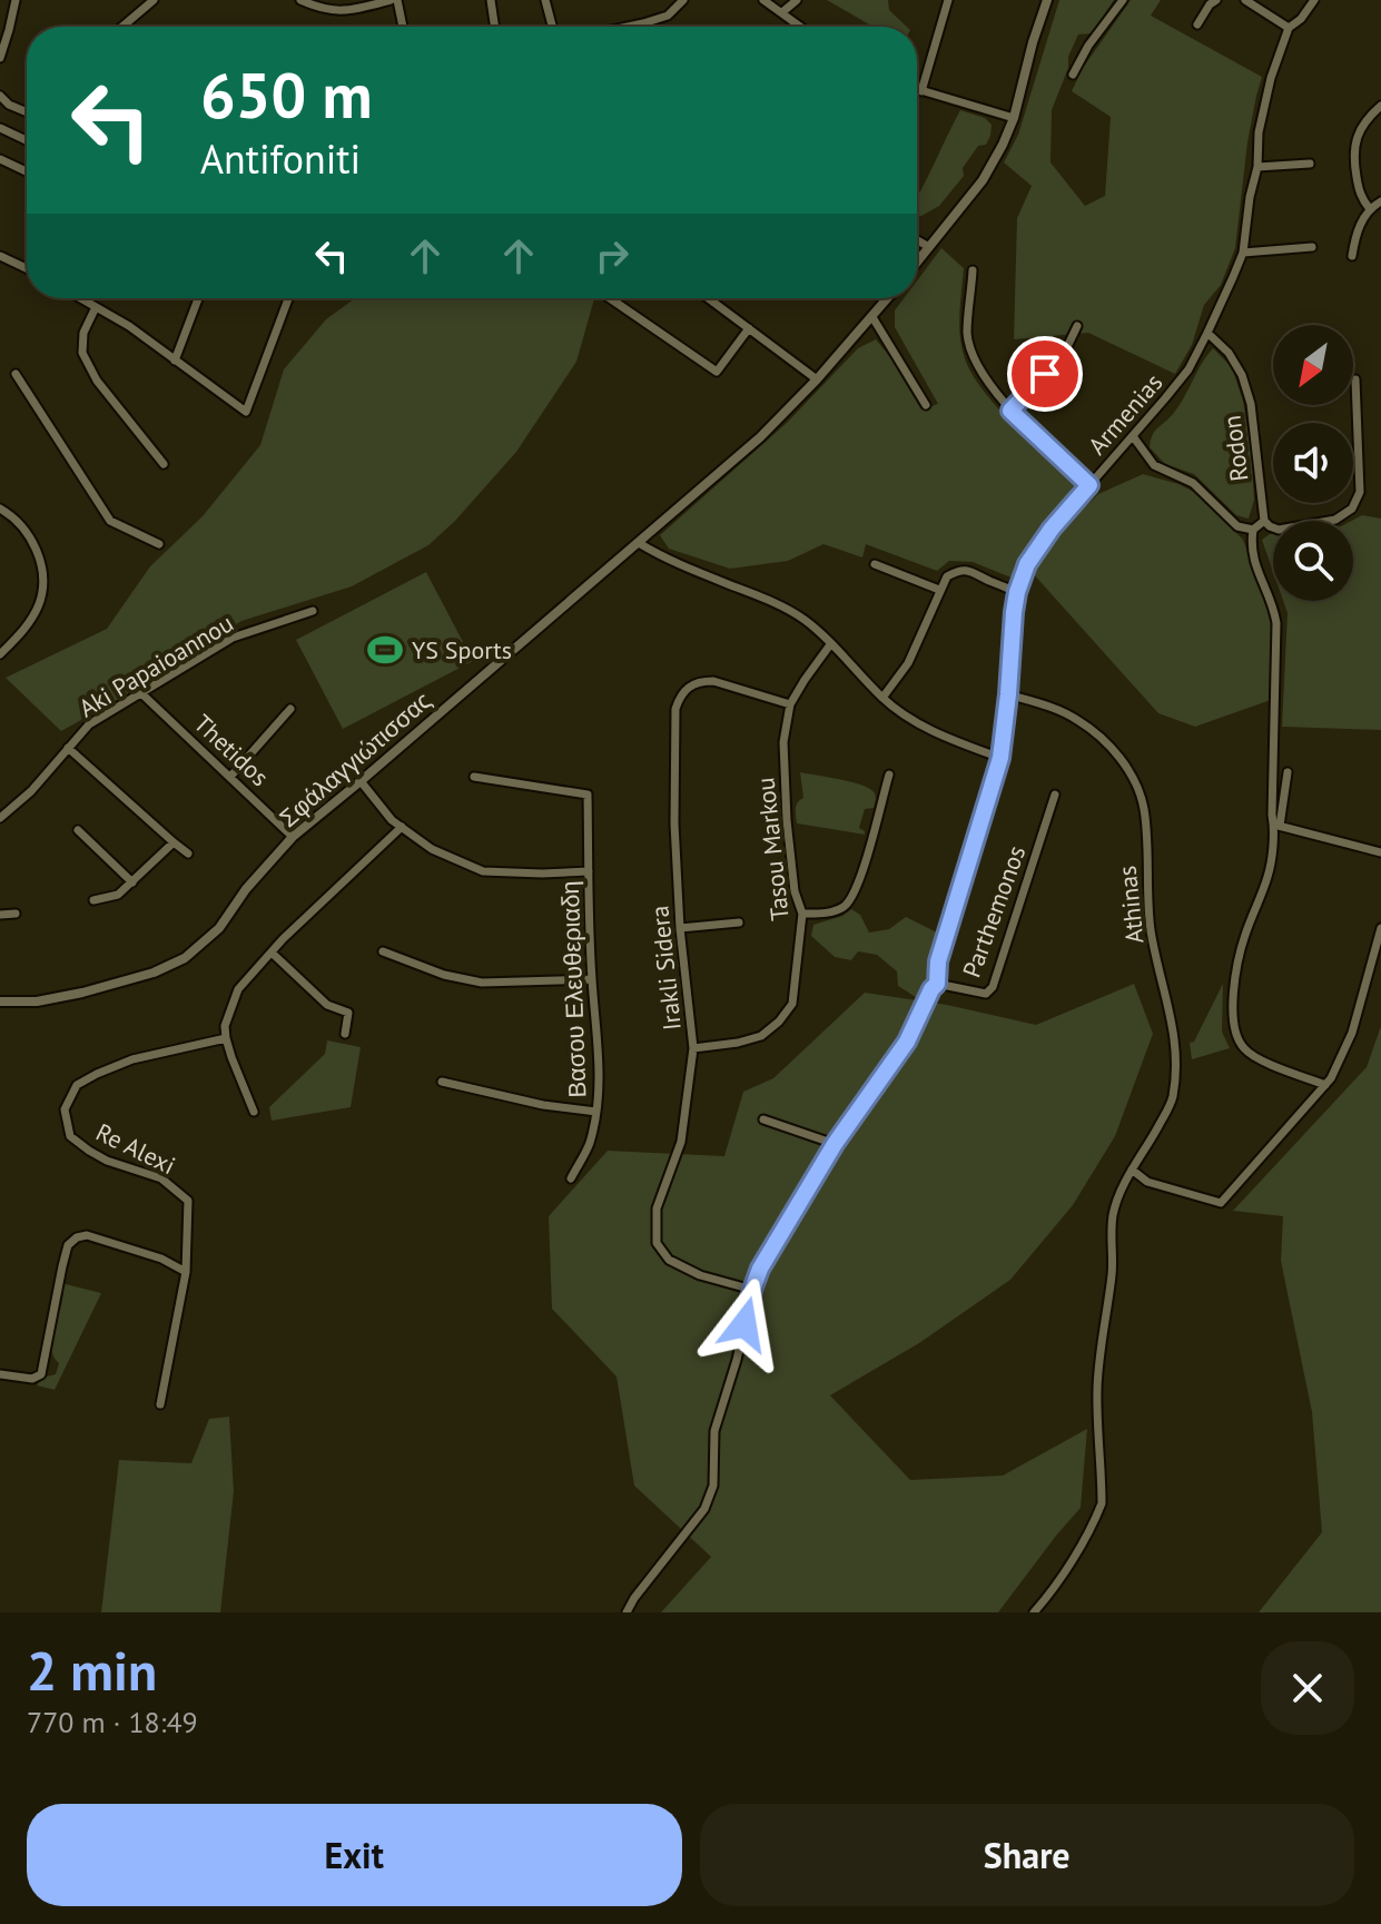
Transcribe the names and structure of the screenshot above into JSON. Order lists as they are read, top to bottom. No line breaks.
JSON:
{"streets":{"street":["Armenias","Rodon","Aki Papaioannou","Thetidos","Σφάλαγγιώτισσας","Tasou Markou","Athinas","Parthemonos","Irakli Sidera","Βασου Ελευθεριαδη","Re Alexi"]},"crossings":[["Armenias","Rodon"],["Armenias","Athinas"],["Armenias","Parthemonos"],["Armenias","Irakli Sidera"],["Aki Papaioannou","Thetidos"],["Thetidos","Σφάλαγγιώτισσας"],["Tasou Markou","Irakli Sidera"]],"places":{"sports":["YS Sports"]},"north":"bottom left","page":{"turn":["650 m","Antifoniti"],"heading":["2 min","770 m · 18:49"],"buttons":["Exit","Share"]}}
